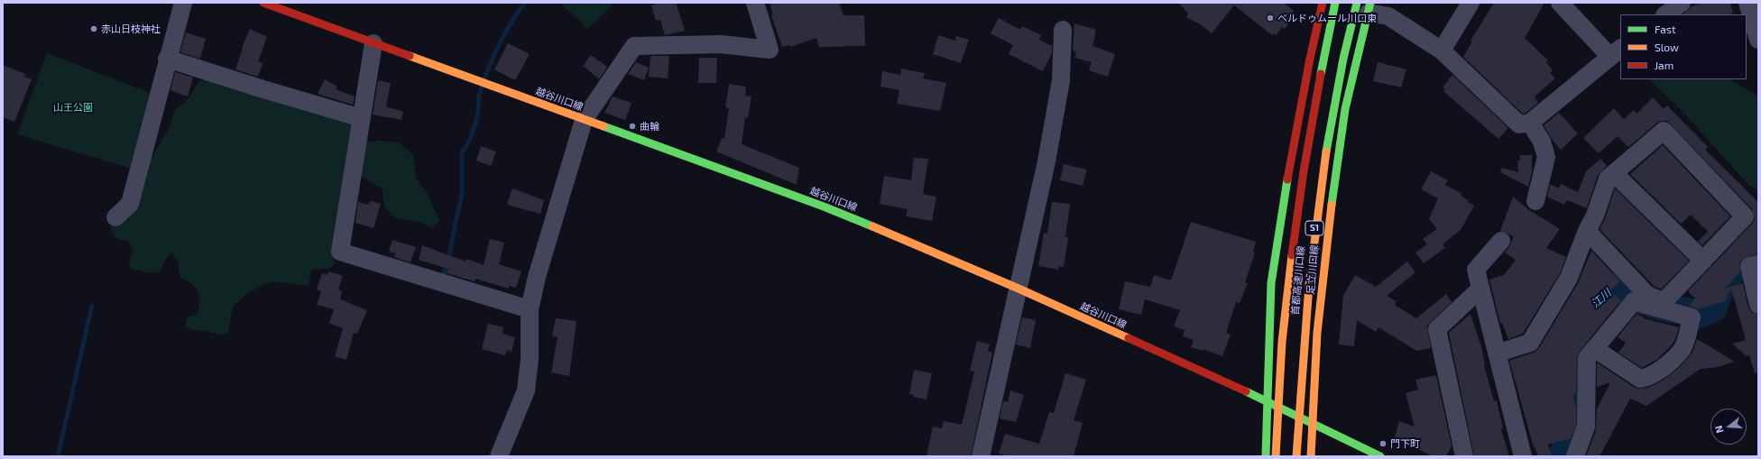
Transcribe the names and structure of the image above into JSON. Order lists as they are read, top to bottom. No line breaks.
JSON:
{"streets":{"main road":["越谷川口線","S1","足立川口線","首都高速川口線"]},"crossings":[["越谷川口線","足立川口線"],["足立川口線","首都高速川口線"]],"water":["江川"],"parks":["山王公園"],"places":["ベルドゥムール川口東","赤山日枝神社","曲輪","門下町"],"legend":["Fast","Slow","Jam"],"north":"left"}
